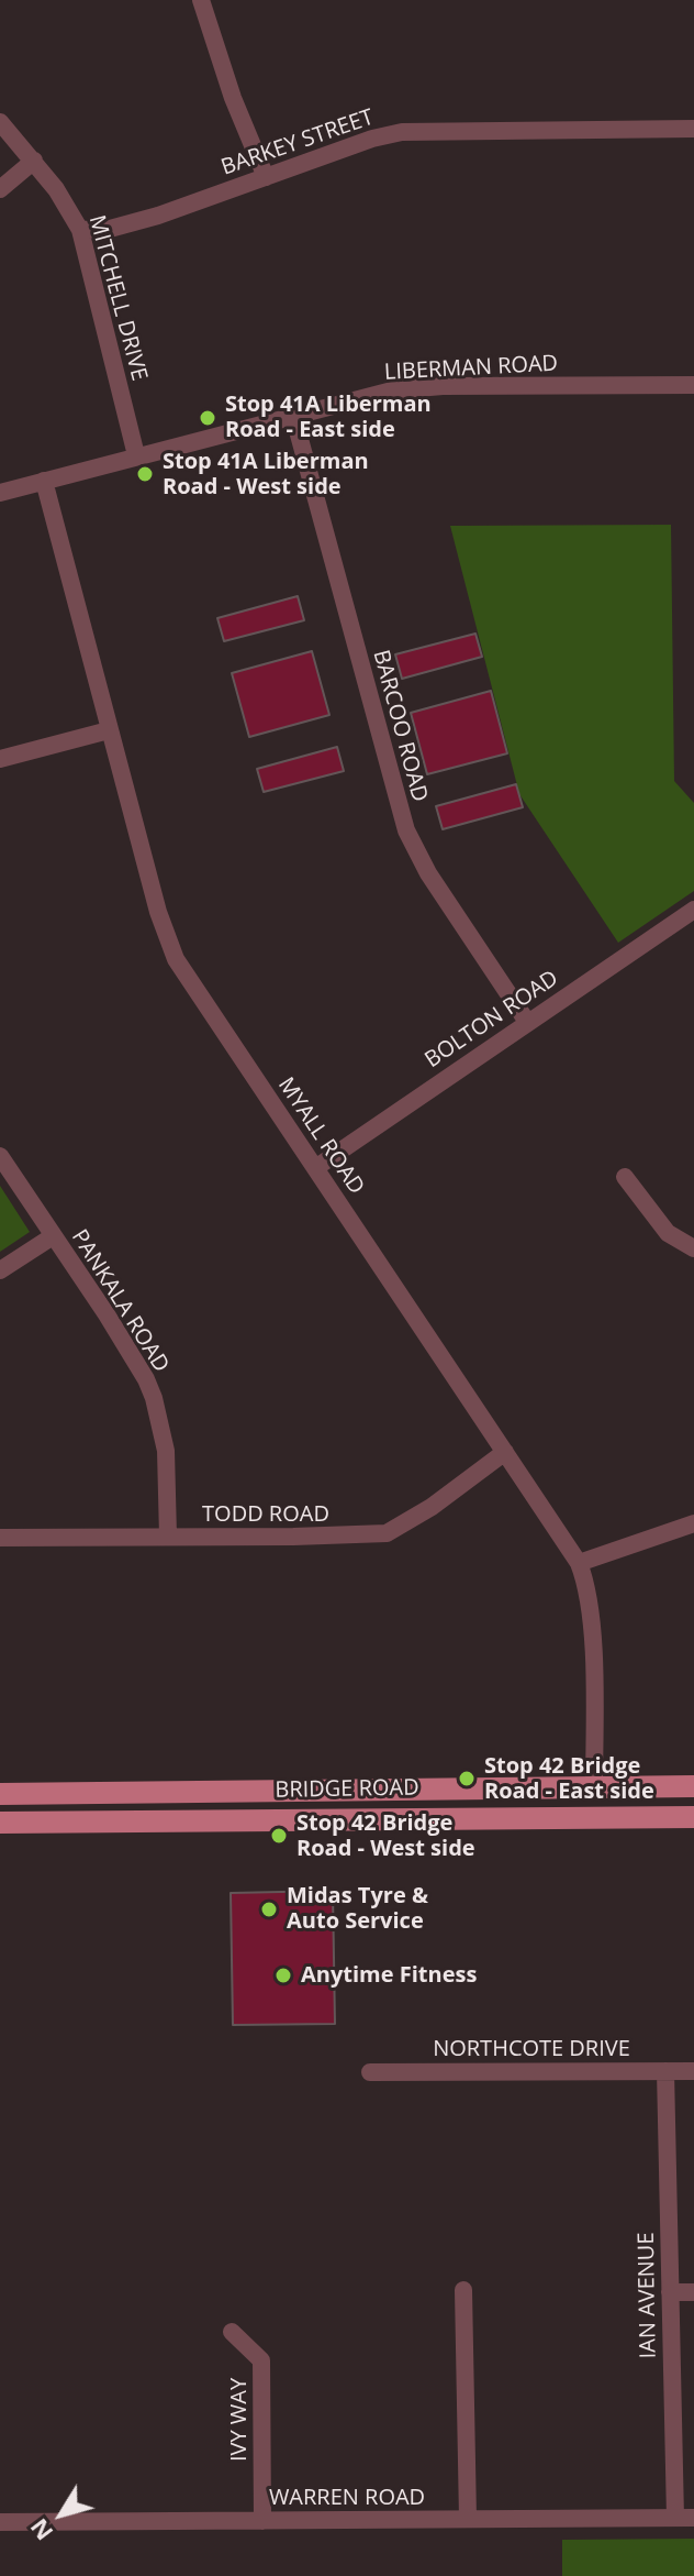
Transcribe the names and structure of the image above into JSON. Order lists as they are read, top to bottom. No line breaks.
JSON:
{"streets":{"main road":["BRIDGE ROAD"],"street":["BARKEY STREET","MITCHELL DRIVE","LIBERMAN ROAD","BARCOO ROAD","BOLTON ROAD","MYALL ROAD","PANKALA ROAD","TODD ROAD","NORTHCOTE DRIVE","IAN AVENUE","IVY WAY","WARREN ROAD"]},"crossings":[["BARKEY STREET","MITCHELL DRIVE"],["MITCHELL DRIVE","LIBERMAN ROAD"],["LIBERMAN ROAD","BARCOO ROAD"],["LIBERMAN ROAD","MYALL ROAD"],["BARCOO ROAD","BOLTON ROAD"],["BOLTON ROAD","MYALL ROAD"],["MYALL ROAD","TODD ROAD"],["MYALL ROAD","BRIDGE ROAD"],["PANKALA ROAD","TODD ROAD"],["NORTHCOTE DRIVE","IAN AVENUE"],["IAN AVENUE","WARREN ROAD"],["IVY WAY","WARREN ROAD"]],"places":["Stop 41A Liberman Road - East side","Stop 41A Liberman Road - West side","Stop 42 Bridge Road - East side","Stop 42 Bridge Road - West side","Midas Tyre & Auto Service","Anytime Fitness"],"north":"bottom left"}
